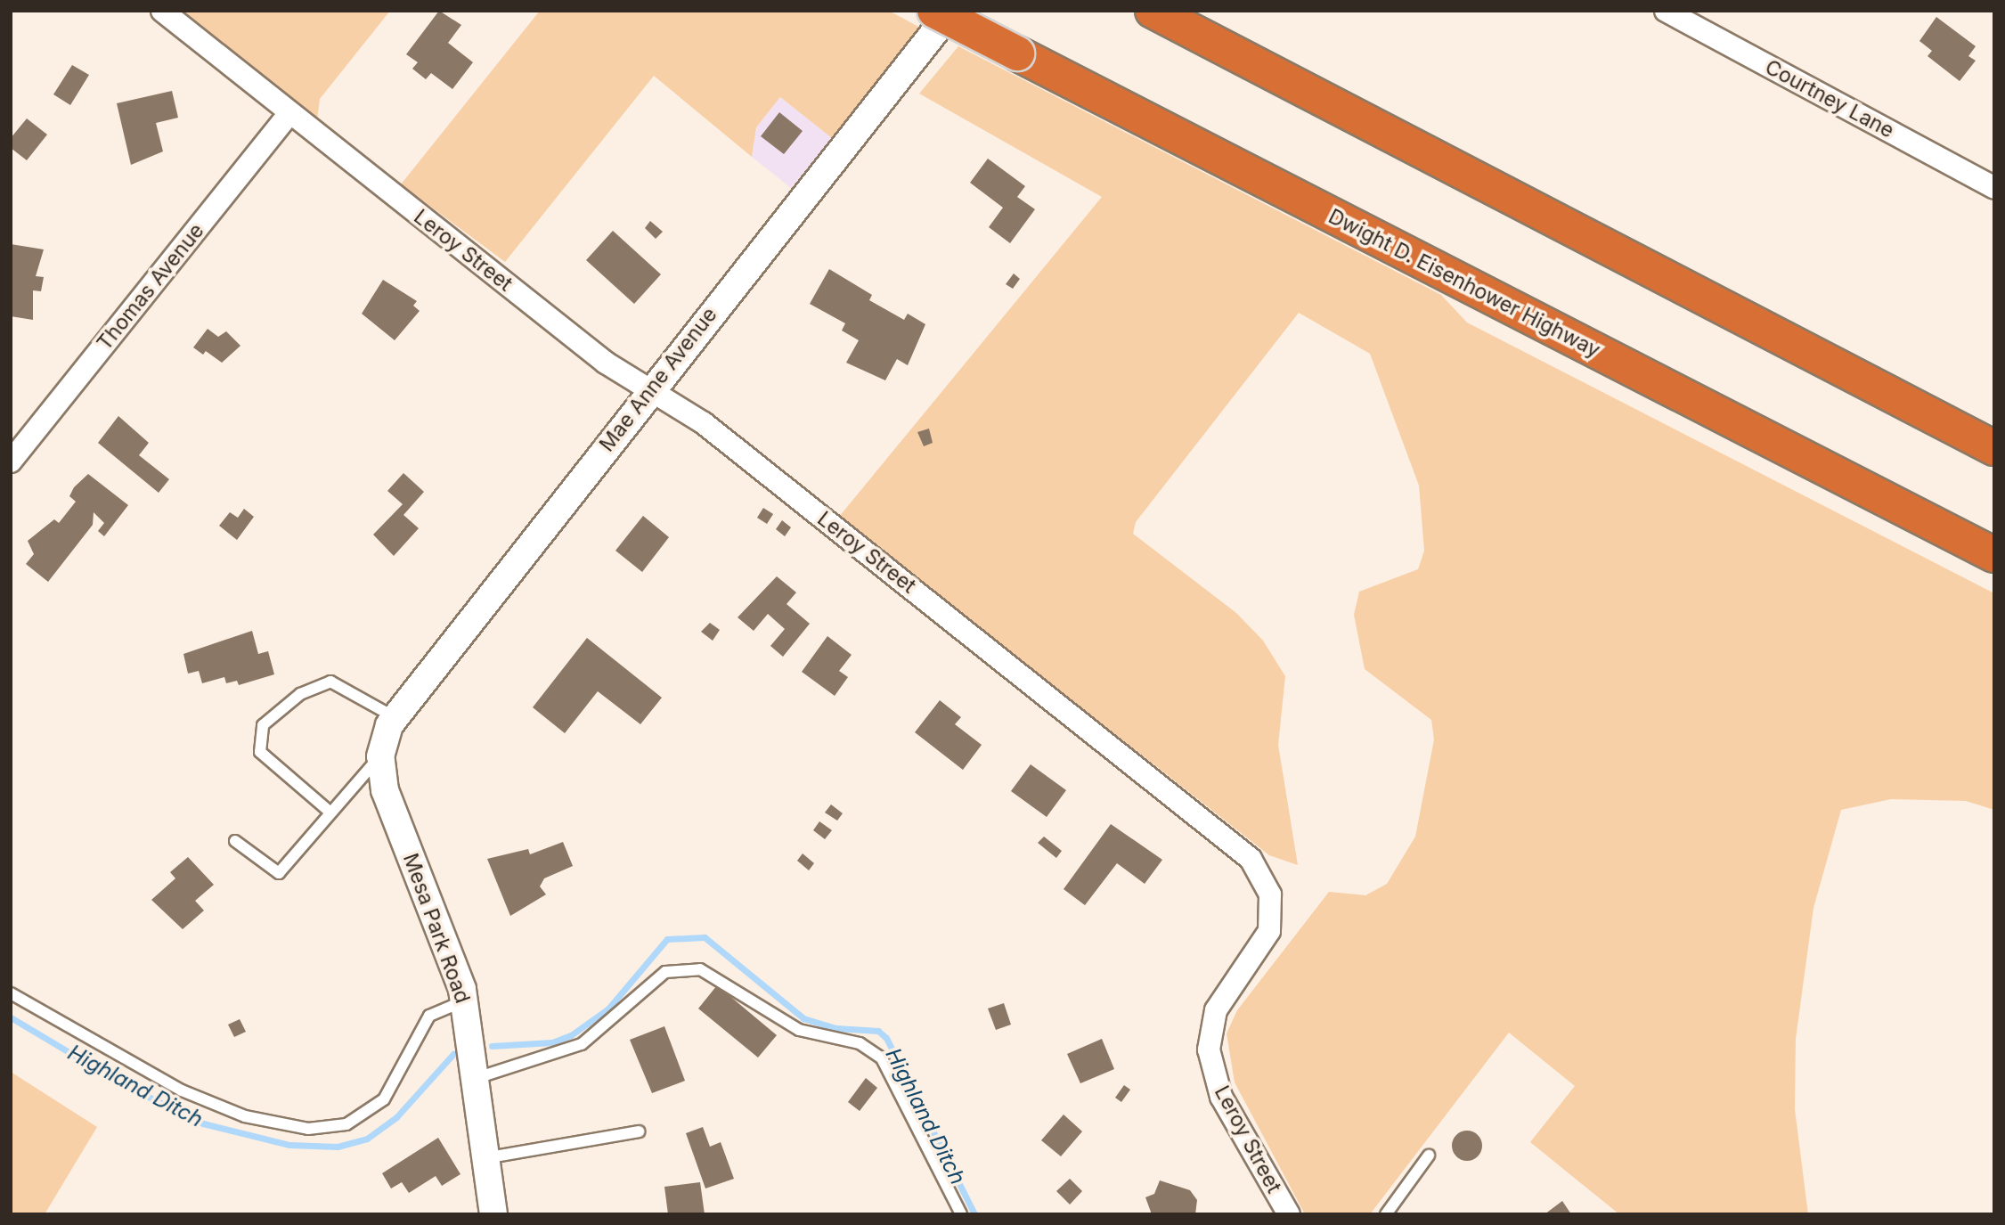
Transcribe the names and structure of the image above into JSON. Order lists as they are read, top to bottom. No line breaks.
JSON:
{"streets":{"highway":["Dwight D. Eisenhower Highway"],"street":["Courtney Lane","Leroy Street","Thomas Avenue","Mae Anne Avenue","Mesa Park Road"]},"crossings":[["Leroy Street","Thomas Avenue"],["Leroy Street","Mae Anne Avenue"],["Mae Anne Avenue","Mesa Park Road"]],"water":["Highland Ditch"]}
